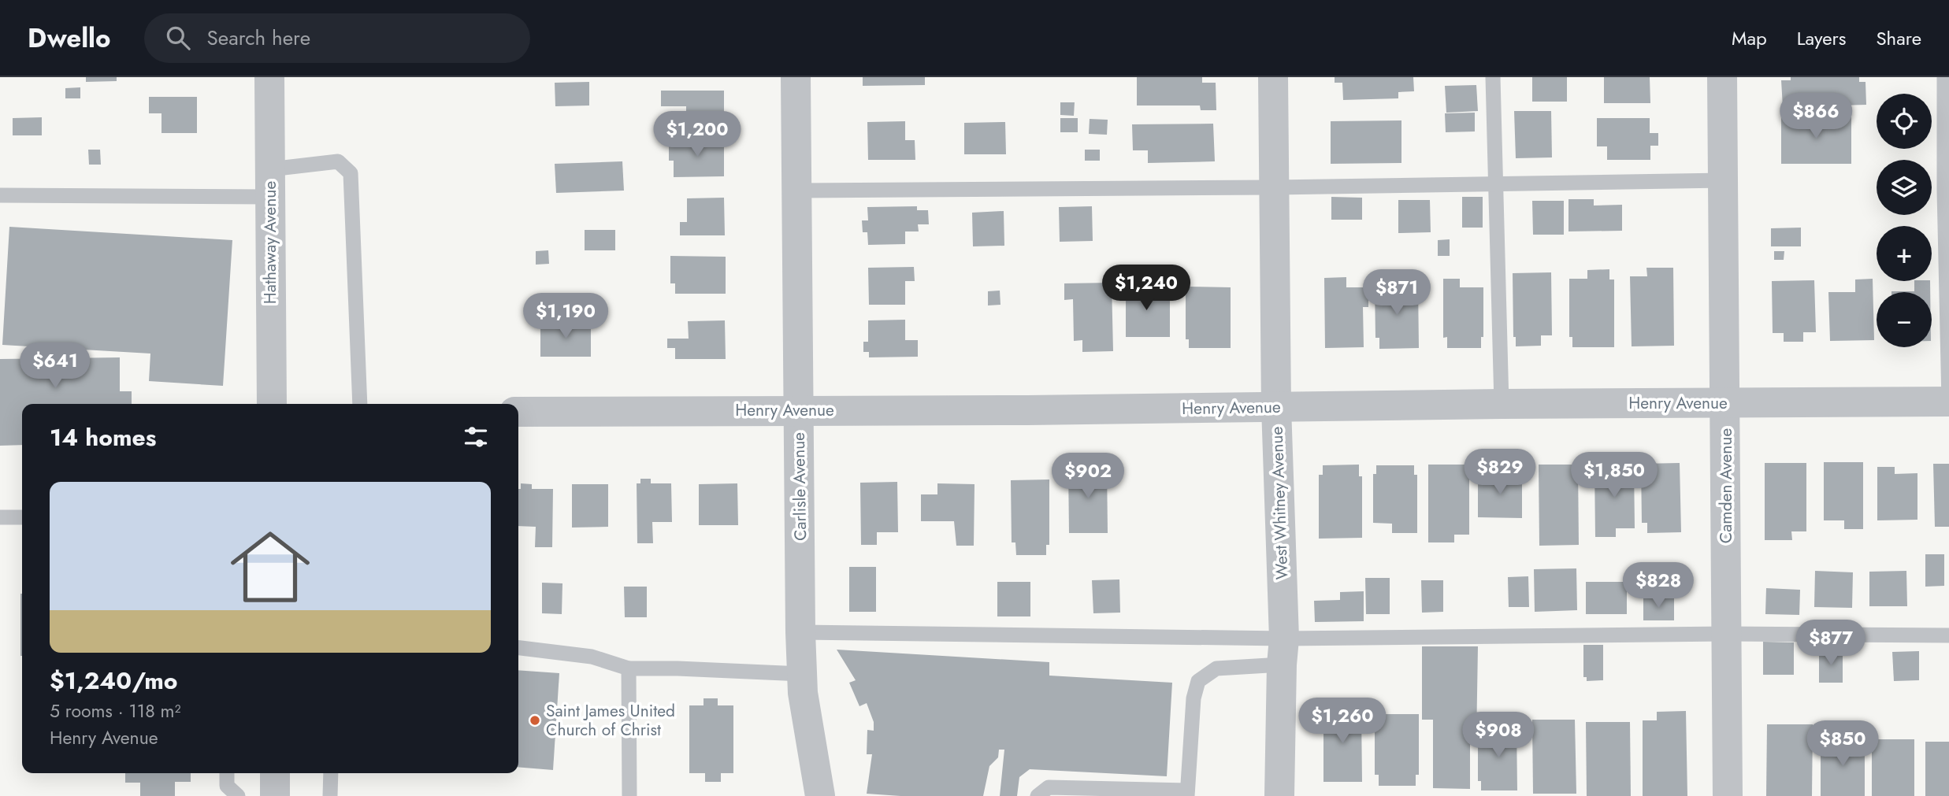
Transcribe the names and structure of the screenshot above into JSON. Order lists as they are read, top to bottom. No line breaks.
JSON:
{"streets":{"street":["Hathaway Avenue","Henry Avenue","Camden Avenue","Carlisle Avenue","West Whitney Avenue"]},"crossings":[["Henry Avenue","Camden Avenue"],["Henry Avenue","Carlisle Avenue"],["Henry Avenue","West Whitney Avenue"]],"places":["Saint James United Church of Christ"],"page":{"header":"Dwello","search":"Search here","nav":["Map","Layers","Share"],"price":["$866","$1,200","$1,240","$871","$1,190","$641","$829","$1,850","$902","$828","$877","$1,260","$908","$850"],"map_buttons":["+","−"],"heading":"14 homes","list":[{"name":"$1,240/mo","note":"5 rooms · 118 m² · Henry Avenue"}]}}
